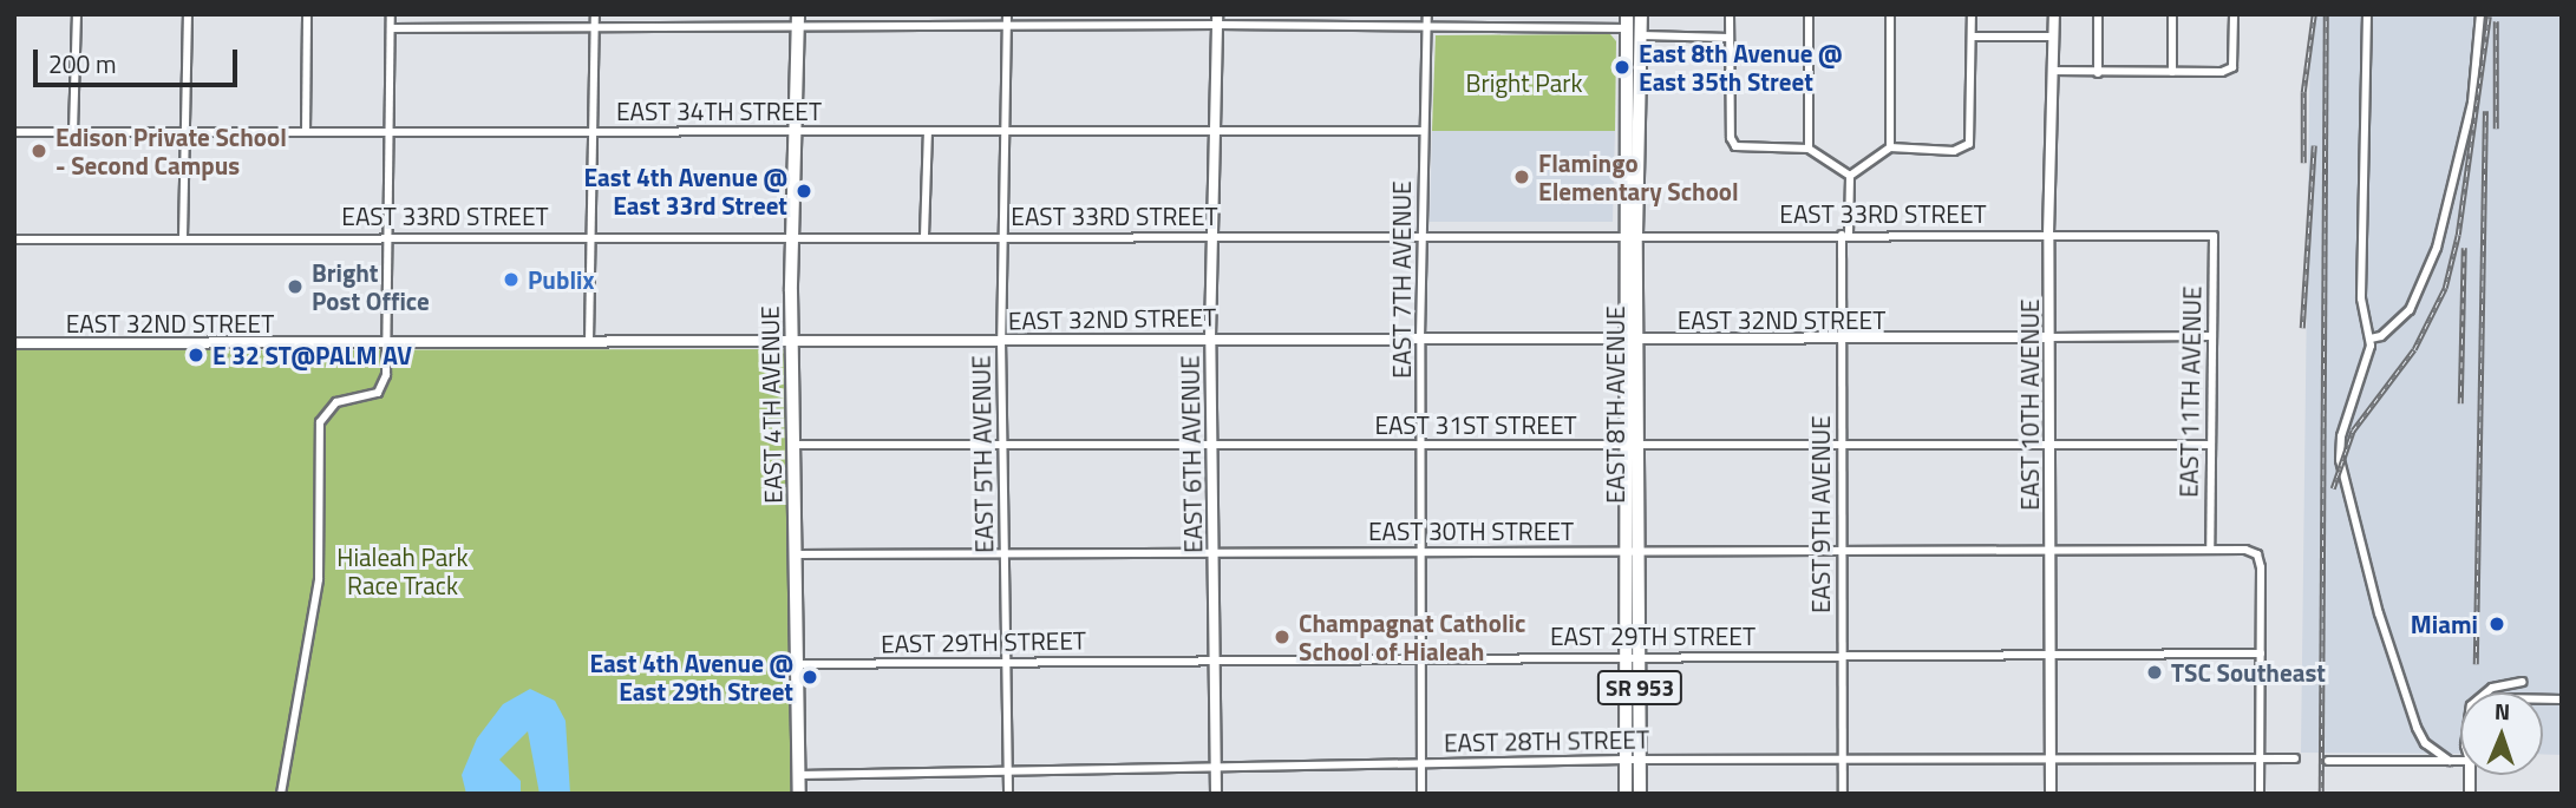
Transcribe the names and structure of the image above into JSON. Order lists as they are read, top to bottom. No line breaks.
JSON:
{"streets":{"main road":["EAST 4TH AVENUE","EAST 8TH AVENUE","SR 953"],"street":["EAST 34TH STREET","EAST 33RD STREET","EAST 7TH AVENUE","EAST 32ND STREET","EAST 11TH AVENUE","EAST 10TH AVENUE","EAST 31ST STREET","EAST 5TH AVENUE","EAST 6TH AVENUE","EAST 9TH AVENUE","EAST 30TH STREET","EAST 29TH STREET","EAST 28TH STREET"]},"crossings":[["EAST 34TH STREET","EAST 7TH AVENUE"],["EAST 34TH STREET","EAST 4TH AVENUE"],["EAST 34TH STREET","EAST 5TH AVENUE"],["EAST 34TH STREET","EAST 6TH AVENUE"],["EAST 33RD STREET","EAST 7TH AVENUE"],["EAST 33RD STREET","EAST 11TH AVENUE"],["EAST 33RD STREET","EAST 4TH AVENUE"],["EAST 33RD STREET","EAST 8TH AVENUE"],["EAST 33RD STREET","EAST 10TH AVENUE"],["EAST 33RD STREET","EAST 5TH AVENUE"],["EAST 33RD STREET","EAST 6TH AVENUE"],["EAST 33RD STREET","EAST 9TH AVENUE"],["EAST 7TH AVENUE","EAST 32ND STREET"],["EAST 7TH AVENUE","EAST 31ST STREET"],["EAST 7TH AVENUE","EAST 30TH STREET"],["EAST 7TH AVENUE","EAST 29TH STREET"],["EAST 7TH AVENUE","EAST 28TH STREET"],["EAST 32ND STREET","EAST 11TH AVENUE"],["EAST 32ND STREET","EAST 4TH AVENUE"],["EAST 32ND STREET","EAST 8TH AVENUE"],["EAST 32ND STREET","EAST 10TH AVENUE"],["EAST 32ND STREET","EAST 5TH AVENUE"],["EAST 32ND STREET","EAST 6TH AVENUE"],["EAST 32ND STREET","EAST 9TH AVENUE"],["EAST 11TH AVENUE","EAST 31ST STREET"],["EAST 11TH AVENUE","EAST 30TH STREET"],["EAST 4TH AVENUE","EAST 31ST STREET"],["EAST 4TH AVENUE","EAST 30TH STREET"],["EAST 4TH AVENUE","EAST 29TH STREET"],["EAST 4TH AVENUE","EAST 28TH STREET"],["EAST 8TH AVENUE","EAST 31ST STREET"],["EAST 8TH AVENUE","EAST 30TH STREET"],["EAST 8TH AVENUE","EAST 29TH STREET"],["EAST 8TH AVENUE","EAST 28TH STREET"],["EAST 10TH AVENUE","EAST 31ST STREET"],["EAST 10TH AVENUE","EAST 30TH STREET"],["EAST 10TH AVENUE","EAST 29TH STREET"],["EAST 10TH AVENUE","EAST 28TH STREET"],["EAST 31ST STREET","EAST 5TH AVENUE"],["EAST 31ST STREET","EAST 6TH AVENUE"],["EAST 31ST STREET","EAST 9TH AVENUE"],["EAST 5TH AVENUE","EAST 30TH STREET"],["EAST 5TH AVENUE","EAST 29TH STREET"],["EAST 5TH AVENUE","EAST 28TH STREET"],["EAST 6TH AVENUE","EAST 30TH STREET"],["EAST 6TH AVENUE","EAST 29TH STREET"],["EAST 6TH AVENUE","EAST 28TH STREET"],["EAST 9TH AVENUE","EAST 30TH STREET"],["EAST 9TH AVENUE","EAST 29TH STREET"],["EAST 9TH AVENUE","EAST 28TH STREET"],["EAST 30TH STREET","EAST 29TH STREET"]],"parks":["Bright Park","Hialeah Park Race Track"],"places":["East 8th Avenue @ East 35th Street","Edison Private School - Second Campus","Flamingo Elementary School","East 4th Avenue @ East 33rd Street","Publix","Bright Post Office","E 32 ST@PALM AV","Miami","Champagnat Catholic School of Hialeah","TSC Southeast","East 4th Avenue @ East 29th Street"],"scale_bar":"200 m","north":"top"}
